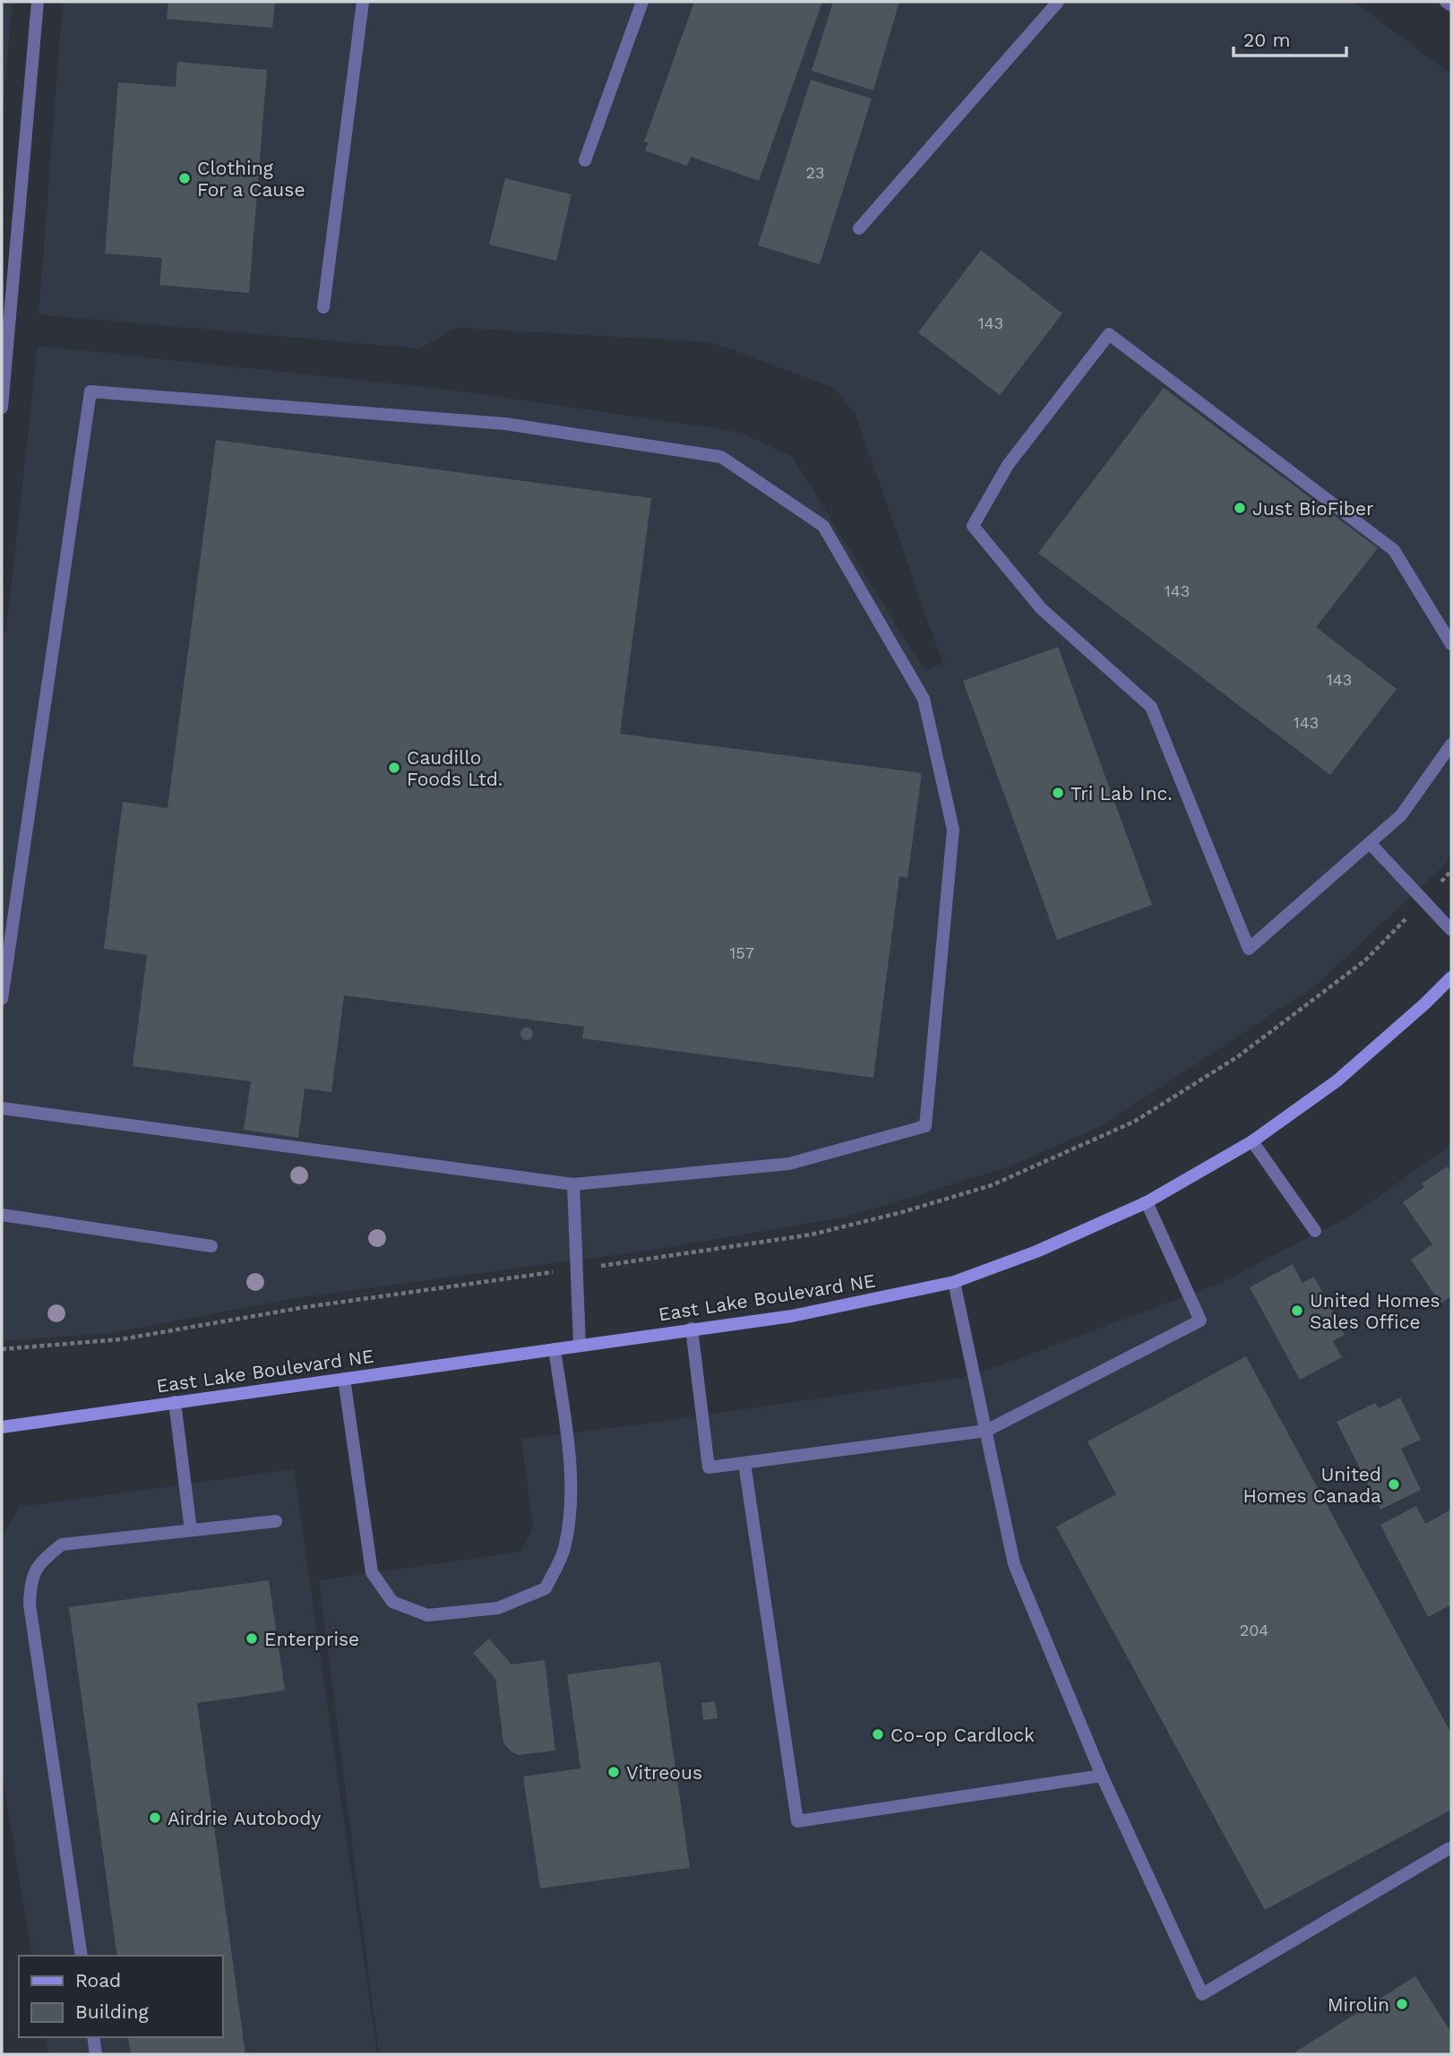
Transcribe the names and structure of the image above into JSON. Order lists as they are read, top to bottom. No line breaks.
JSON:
{"streets":{"main road":["East Lake Boulevard NE"]},"places":["Clothing For a Cause","Just BioFiber","Caudillo Foods Ltd.","Tri Lab Inc.","United Homes Sales Office","United Homes Canada","Enterprise","Co-op Cardlock","Vitreous","Airdrie Autobody","Mirolin"],"house_numbers":["23","143","143","143","143","157","204"],"legend":["Road","Building"],"scale_bar":"20 m"}
